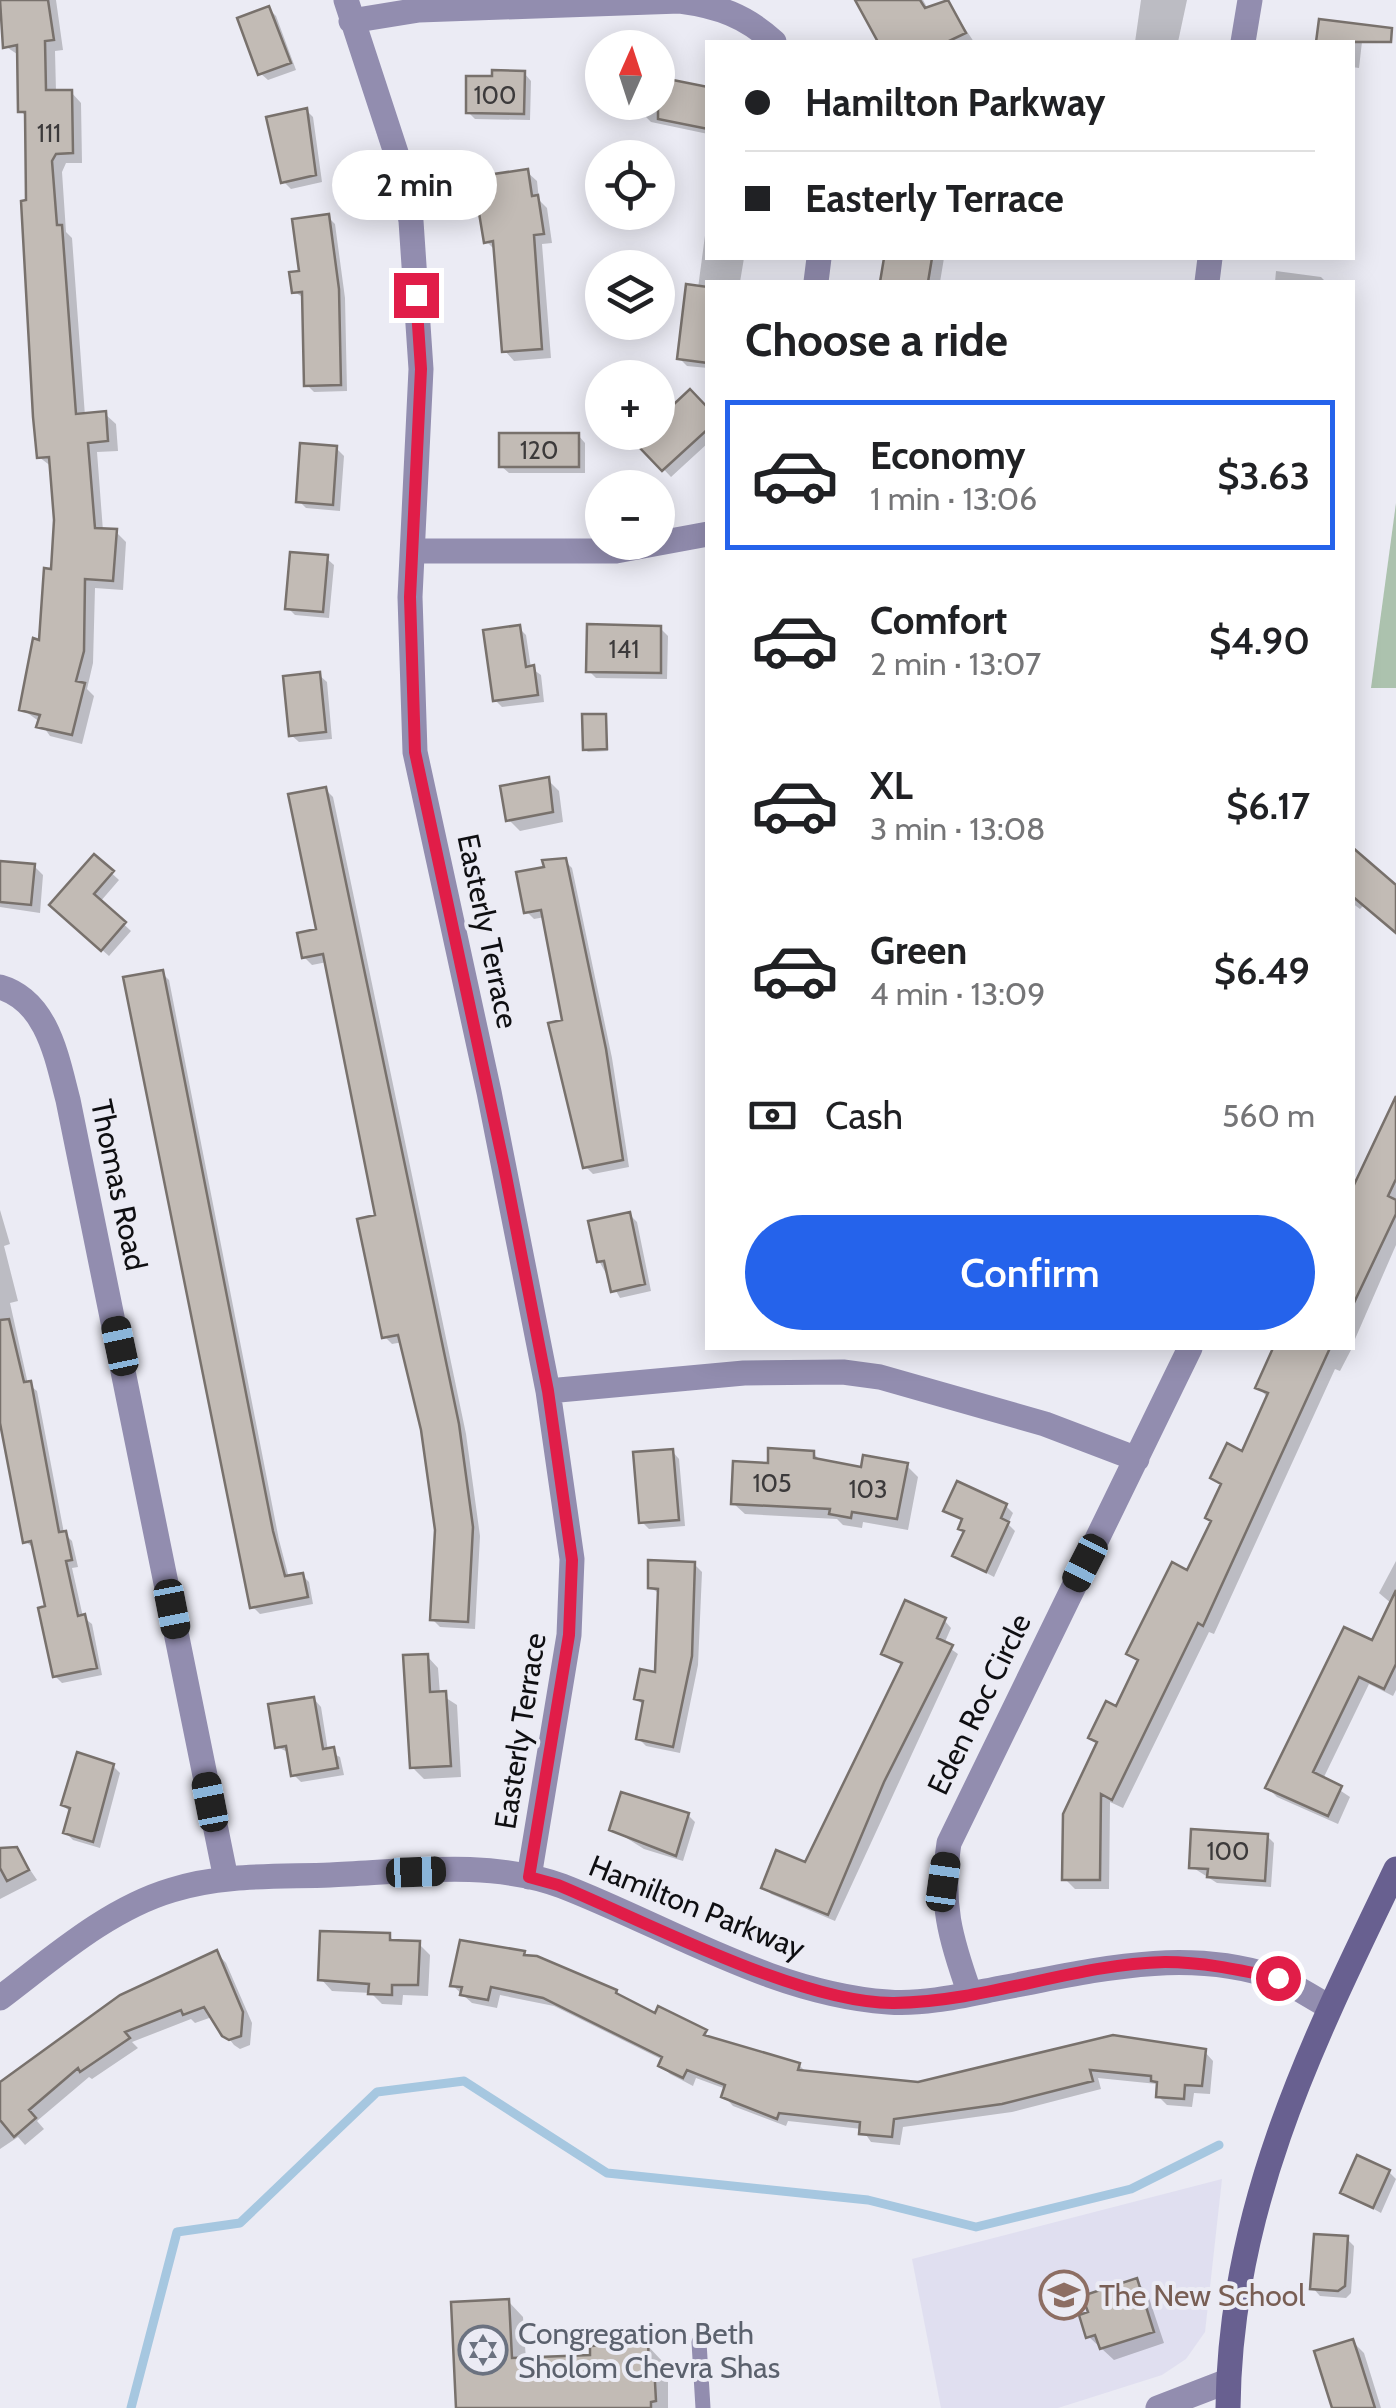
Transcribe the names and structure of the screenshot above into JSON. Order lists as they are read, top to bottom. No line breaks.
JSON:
{"streets":{"street":["Easterly Terrace","Thomas Road","Eden Roc Circle","Hamilton Parkway"]},"crossings":[["Easterly Terrace","Hamilton Parkway"],["Thomas Road","Hamilton Parkway"],["Eden Roc Circle","Hamilton Parkway"]],"places":{"school or university":["The New School"],"synagogue":["Congregation Beth Sholom Chevra Shas"]},"house_numbers":["100","111","120","141","105","103","100"],"north":"top","page":{"map_buttons":["+","−"],"banner":["Hamilton Parkway","Easterly Terrace"],"bubble":"2 min","heading":"Choose a ride","list":[{"name":"Economy","note":"1 min · 13:06","value":"$3.63"},{"name":"Comfort","note":"2 min · 13:07","value":"$4.90"},{"name":"XL","note":"3 min · 13:08","value":"$6.17"},{"name":"Green","note":"4 min · 13:09","value":"$6.49"}],"pay":["Cash","560 m"],"buttons":"Confirm"}}
